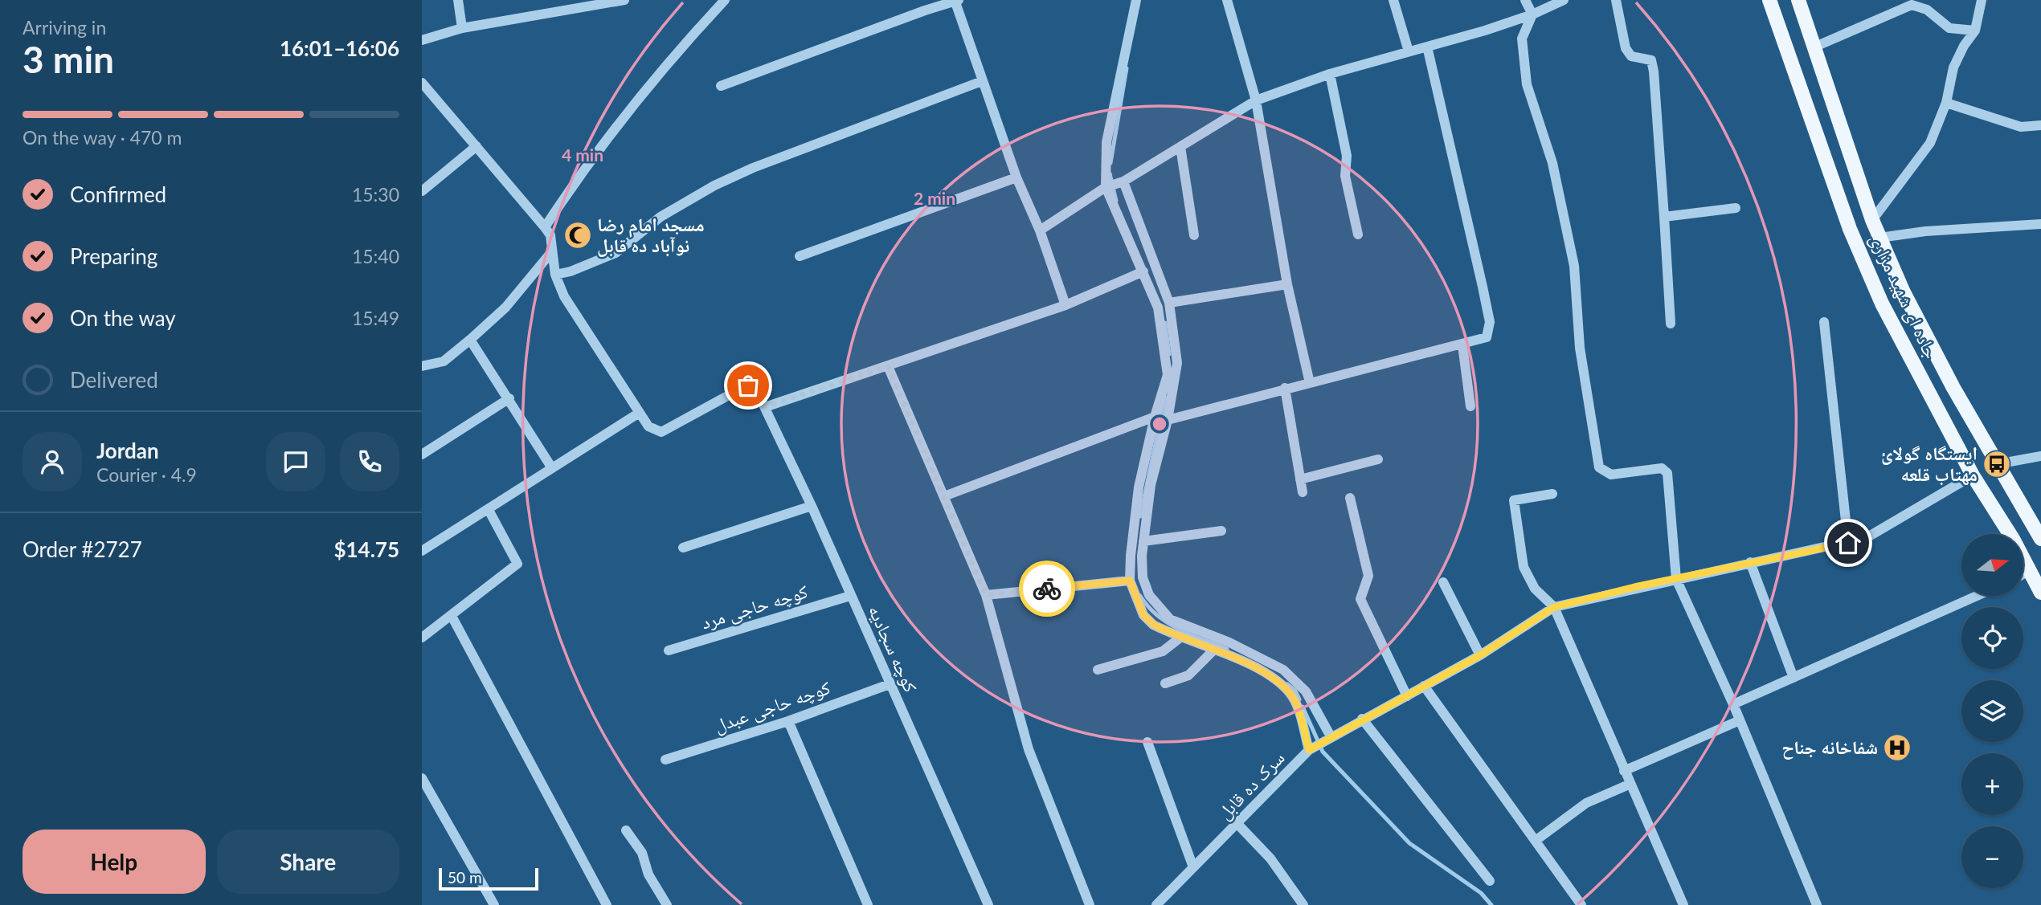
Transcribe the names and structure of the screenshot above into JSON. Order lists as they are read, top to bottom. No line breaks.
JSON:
{"streets":{"main road":["جاده ای شهید مزاری"],"street":["کوچه حاجی مرد","کوچه سجادیه","کوچه حاجی عبدل","سرک ده قابل"]},"crossings":[["جاده ای شهید مزاری","سرک ده قابل"],["کوچه حاجی مرد","کوچه سجادیه"],["کوچه سجادیه","کوچه حاجی عبدل"]],"places":{"mosque":["مسجد امام رضا نوآباد ده قابل"],"bus stop":["ایستگاه گولائ مهتاب قلعه"],"hospital":["شفاخانه جناح"]},"scale_bar":"50 m","north":"right","page":{"heading":["3 min","Arriving in","16:01–16:06"],"panel":["Jordan","Courier · 4.9","Order #2727","$14.75"],"bar":"On the way · 470 m","list":[["Confirmed","15:30"],["Preparing","15:40"],["On the way","15:49"],"Delivered"],"map_buttons":["+","−"],"buttons":["Help","Share"],"scale":"50 m"},"rings":["4 min","2 min"]}
